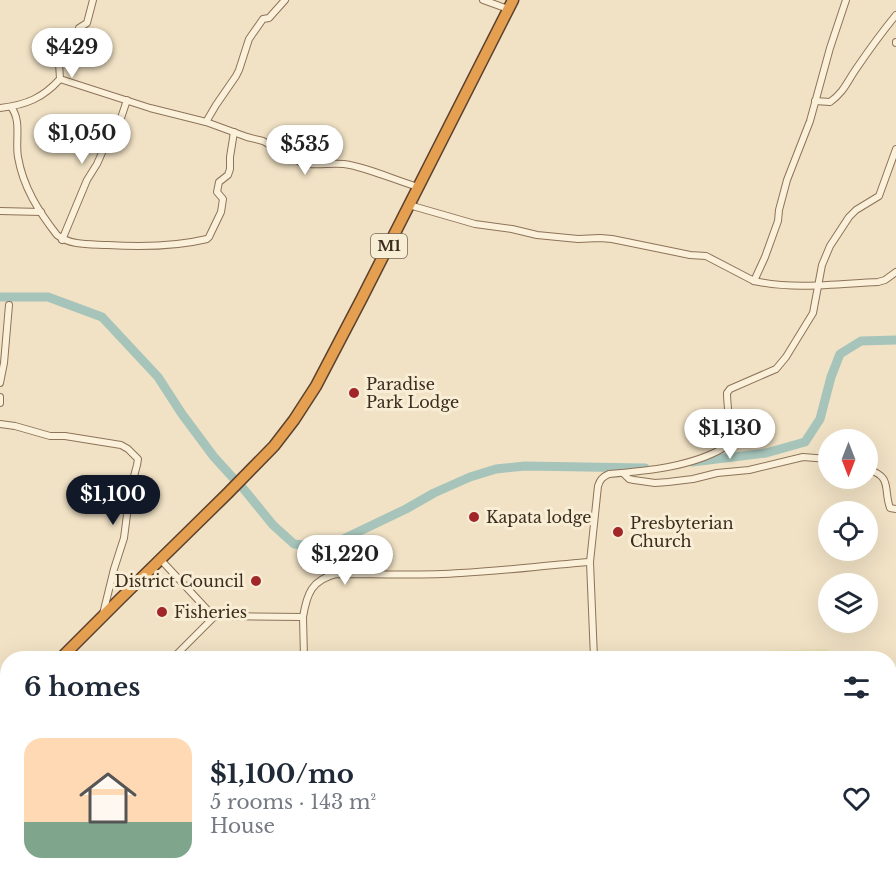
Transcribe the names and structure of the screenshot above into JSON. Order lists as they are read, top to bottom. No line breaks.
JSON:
{"streets":{"highway":["M1"]},"places":["Paradise Park Lodge","Kapata lodge","Presbyterian Church","District Council","Fisheries"],"north":"bottom","page":{"price":["$429","$1,050","$535","$1,130","$1,100","$1,220"],"heading":"6 homes","list":[{"name":"$1,100/mo","note":"5 rooms · 143 m² · House"}]}}
